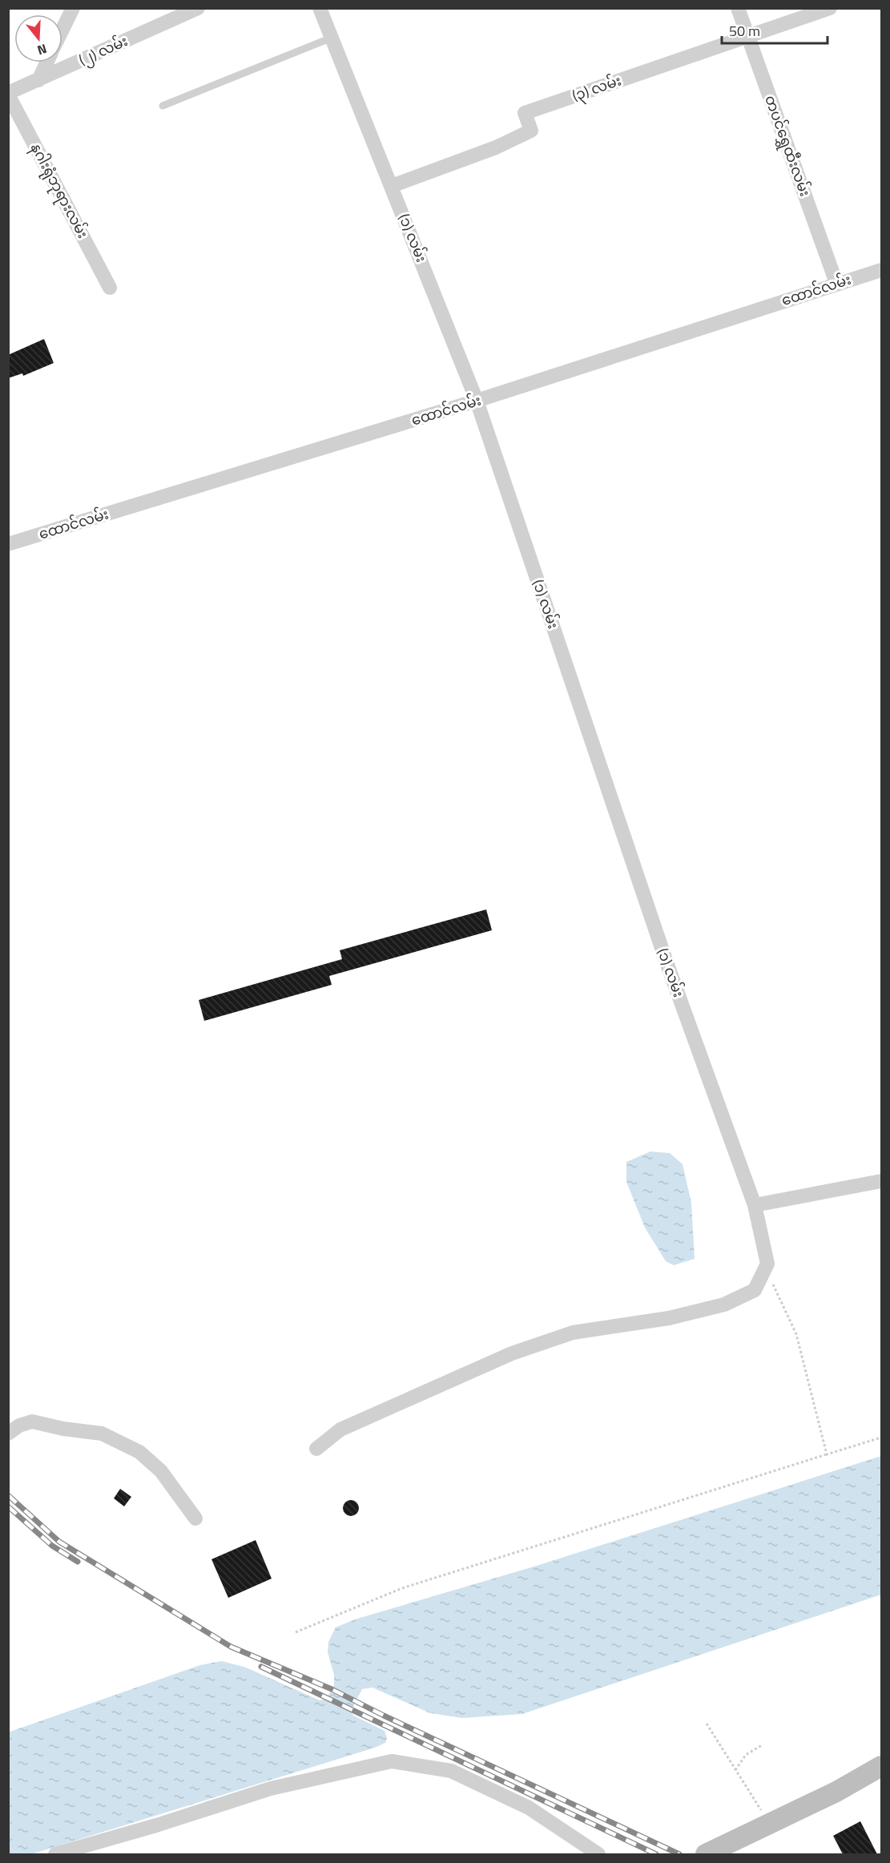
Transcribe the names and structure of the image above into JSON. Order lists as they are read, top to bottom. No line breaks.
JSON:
{"streets":{"street":["(၂) လမ်း","(၃) လမ်း","တပင်ရွှေထီးလမ်း","နဂါးရုံဘုရားလမ်း","(၁) လမ်း","ထောင်လမ်း"]},"crossings":[["(၂) လမ်း","နဂါးရုံဘုရားလမ်း"],["(၃) လမ်း","တပင်ရွှေထီးလမ်း"],["(၃) လမ်း","(၁) လမ်း"],["တပင်ရွှေထီးလမ်း","ထောင်လမ်း"],["(၁) လမ်း","ထောင်လမ်း"]],"scale_bar":"50 m","north":"bottom"}
